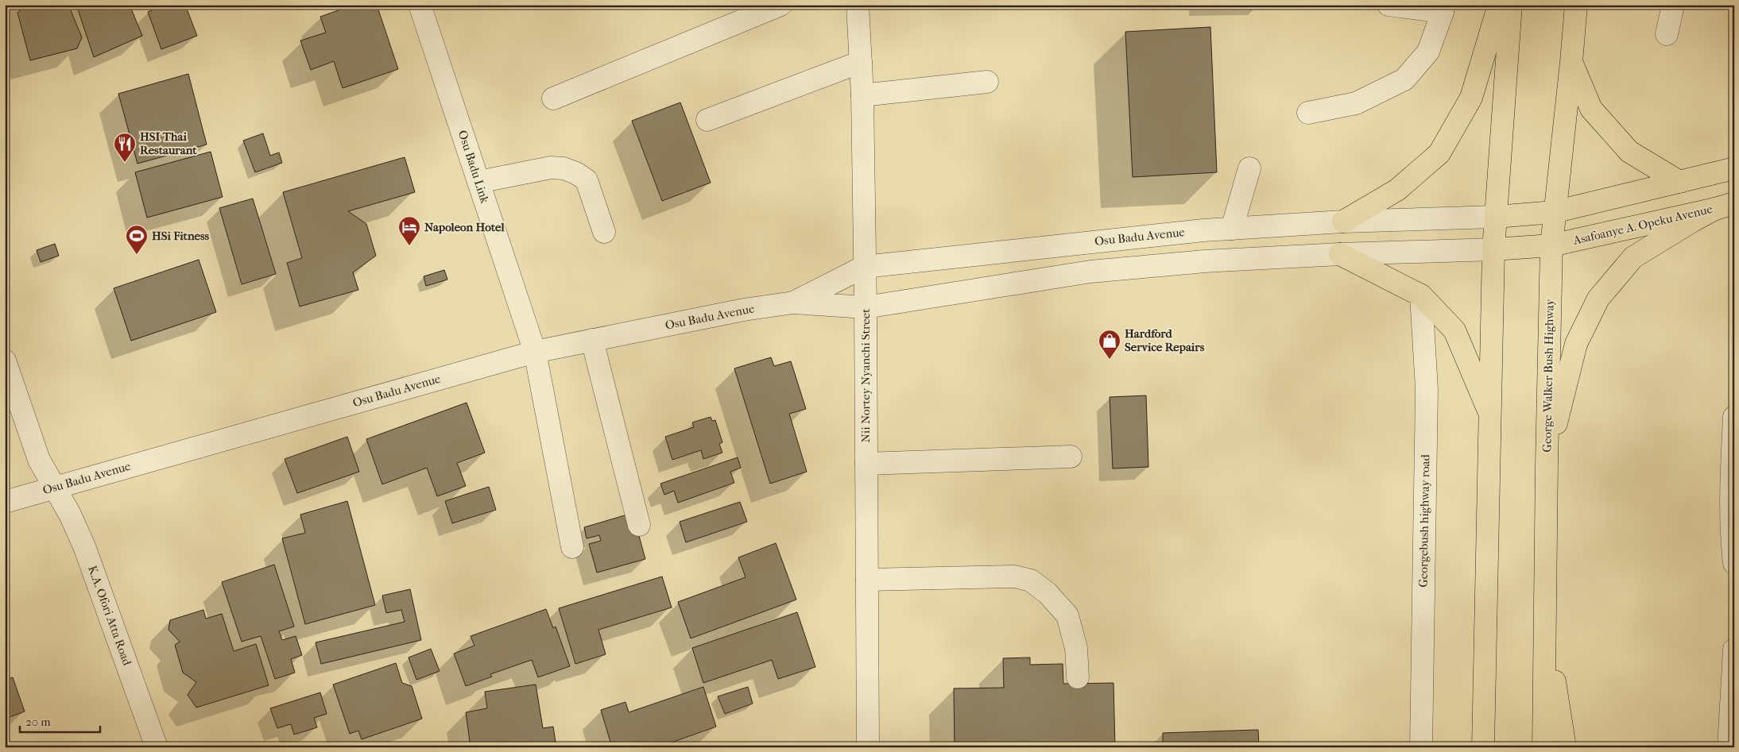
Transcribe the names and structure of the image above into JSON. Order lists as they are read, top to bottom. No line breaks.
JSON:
{"streets":{"main road":["Asafoanye A. Opeku Avenue","George Walker Bush Highway"],"street":["Osu Badu Link","Osu Badu Avenue","Nii Nortey Nyanchi Street","Georgebush highway road","K.A. Ofori Atta Road"]},"crossings":[["Osu Badu Link","Osu Badu Avenue"],["Asafoanye A. Opeku Avenue","Osu Badu Avenue"],["Asafoanye A. Opeku Avenue","George Walker Bush Highway"],["Osu Badu Avenue","Nii Nortey Nyanchi Street"],["Osu Badu Avenue","K.A. Ofori Atta Road"]],"places":{"restaurant":["HSI Thai Restaurant"],"hotel":["Napoleon Hotel"],"sports":["HSi Fitness"],"shop":["Hardford Service Repairs"]},"scale_bar":"20 m"}
